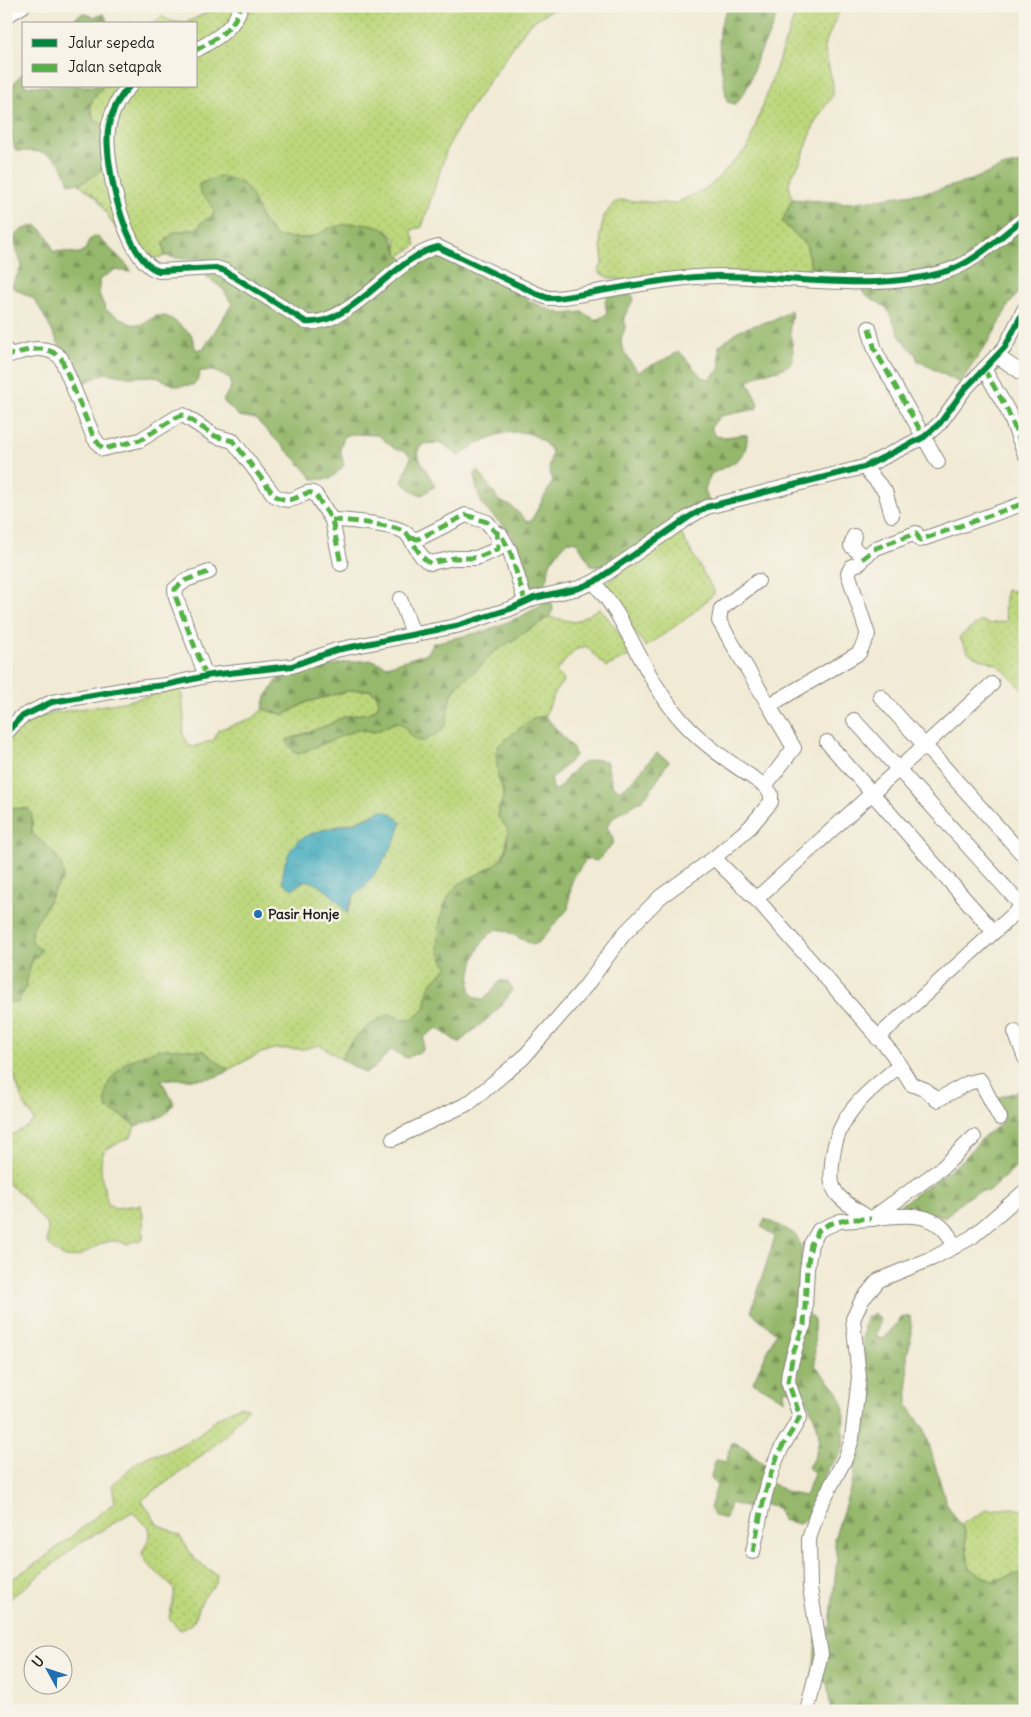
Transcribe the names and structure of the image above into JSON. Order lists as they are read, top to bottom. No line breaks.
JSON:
{"places":["Pasir Honje"],"legend":["Jalur sepeda","Jalan setapak"],"north":"top left"}
